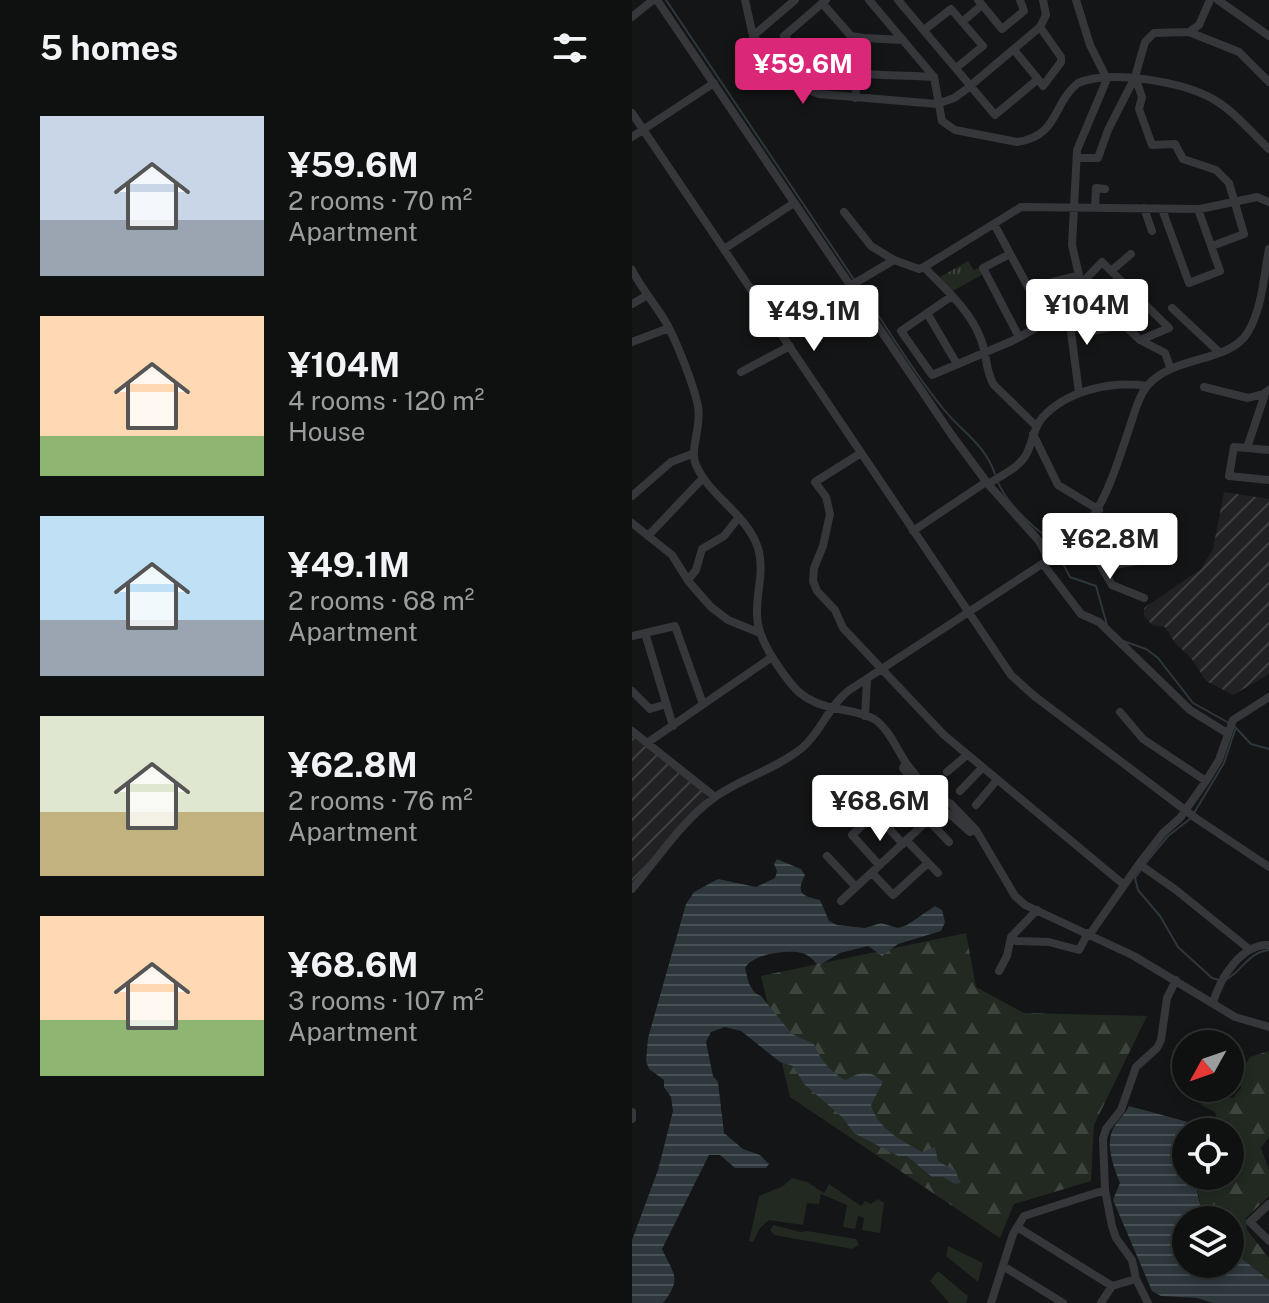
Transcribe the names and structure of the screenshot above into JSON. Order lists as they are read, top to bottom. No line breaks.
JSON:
{"north":"bottom left","page":{"heading":"5 homes","price":["¥59.6M","¥104M","¥49.1M","¥62.8M","¥68.6M"],"list":[{"name":"¥59.6M","note":"2 rooms · 70 m² · Apartment"},{"name":"¥104M","note":"4 rooms · 120 m² · House"},{"name":"¥49.1M","note":"2 rooms · 68 m² · Apartment"},{"name":"¥62.8M","note":"2 rooms · 76 m² · Apartment"},{"name":"¥68.6M","note":"3 rooms · 107 m² · Apartment"}]}}
